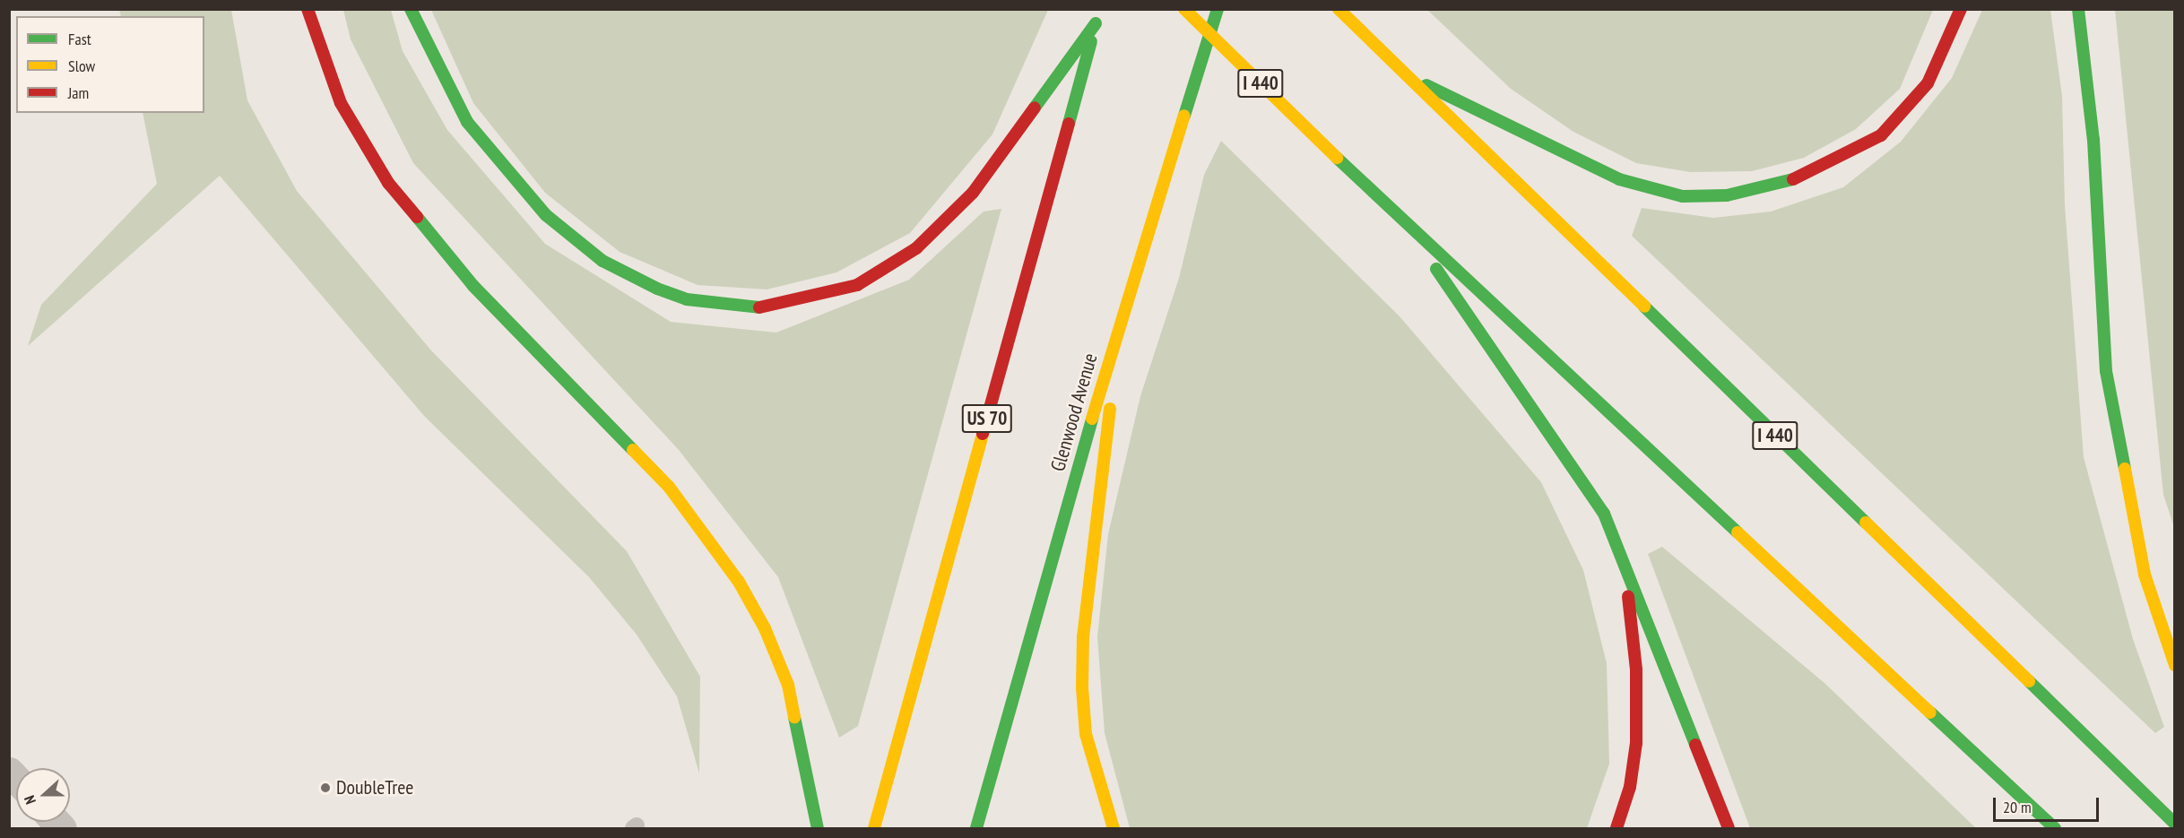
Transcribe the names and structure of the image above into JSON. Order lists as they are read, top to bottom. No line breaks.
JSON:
{"streets":{"highway":["I 440","Glenwood Avenue","US 70"]},"places":["DoubleTree"],"legend":["Fast","Slow","Jam"],"scale_bar":"20 m","north":"left"}
